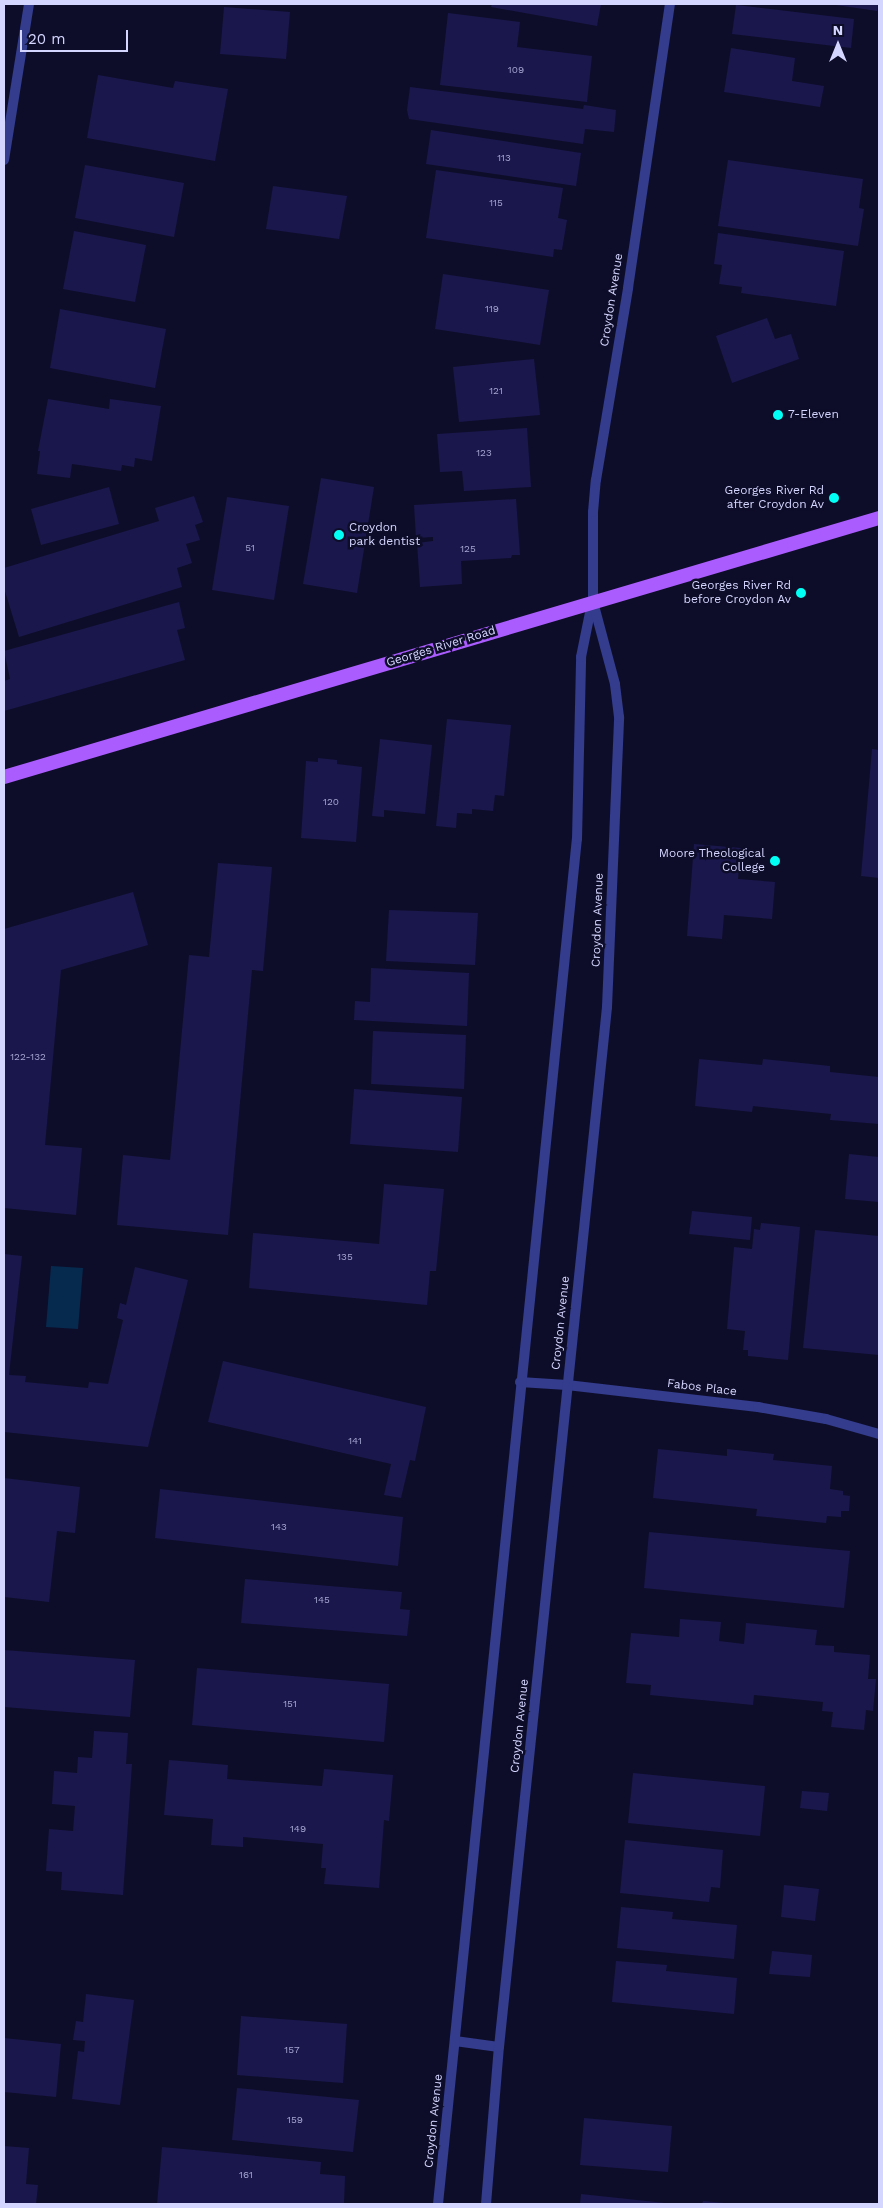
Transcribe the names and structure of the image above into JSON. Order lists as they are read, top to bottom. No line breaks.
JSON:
{"streets":{"main road":["Georges River Road"],"street":["Croydon Avenue","Fabos Place"]},"crossings":[["Croydon Avenue","Georges River Road"],["Croydon Avenue","Fabos Place"]],"places":["7-Eleven","Georges River Rd after Croydon Av","Croydon park dentist","Georges River Rd before Croydon Av","Moore Theological College"],"house_numbers":["109","113","115","119","121","123","51","125","120","122-132","135","141","143","145","151","149","157","159","161"],"scale_bar":"20 m","north":"top"}
